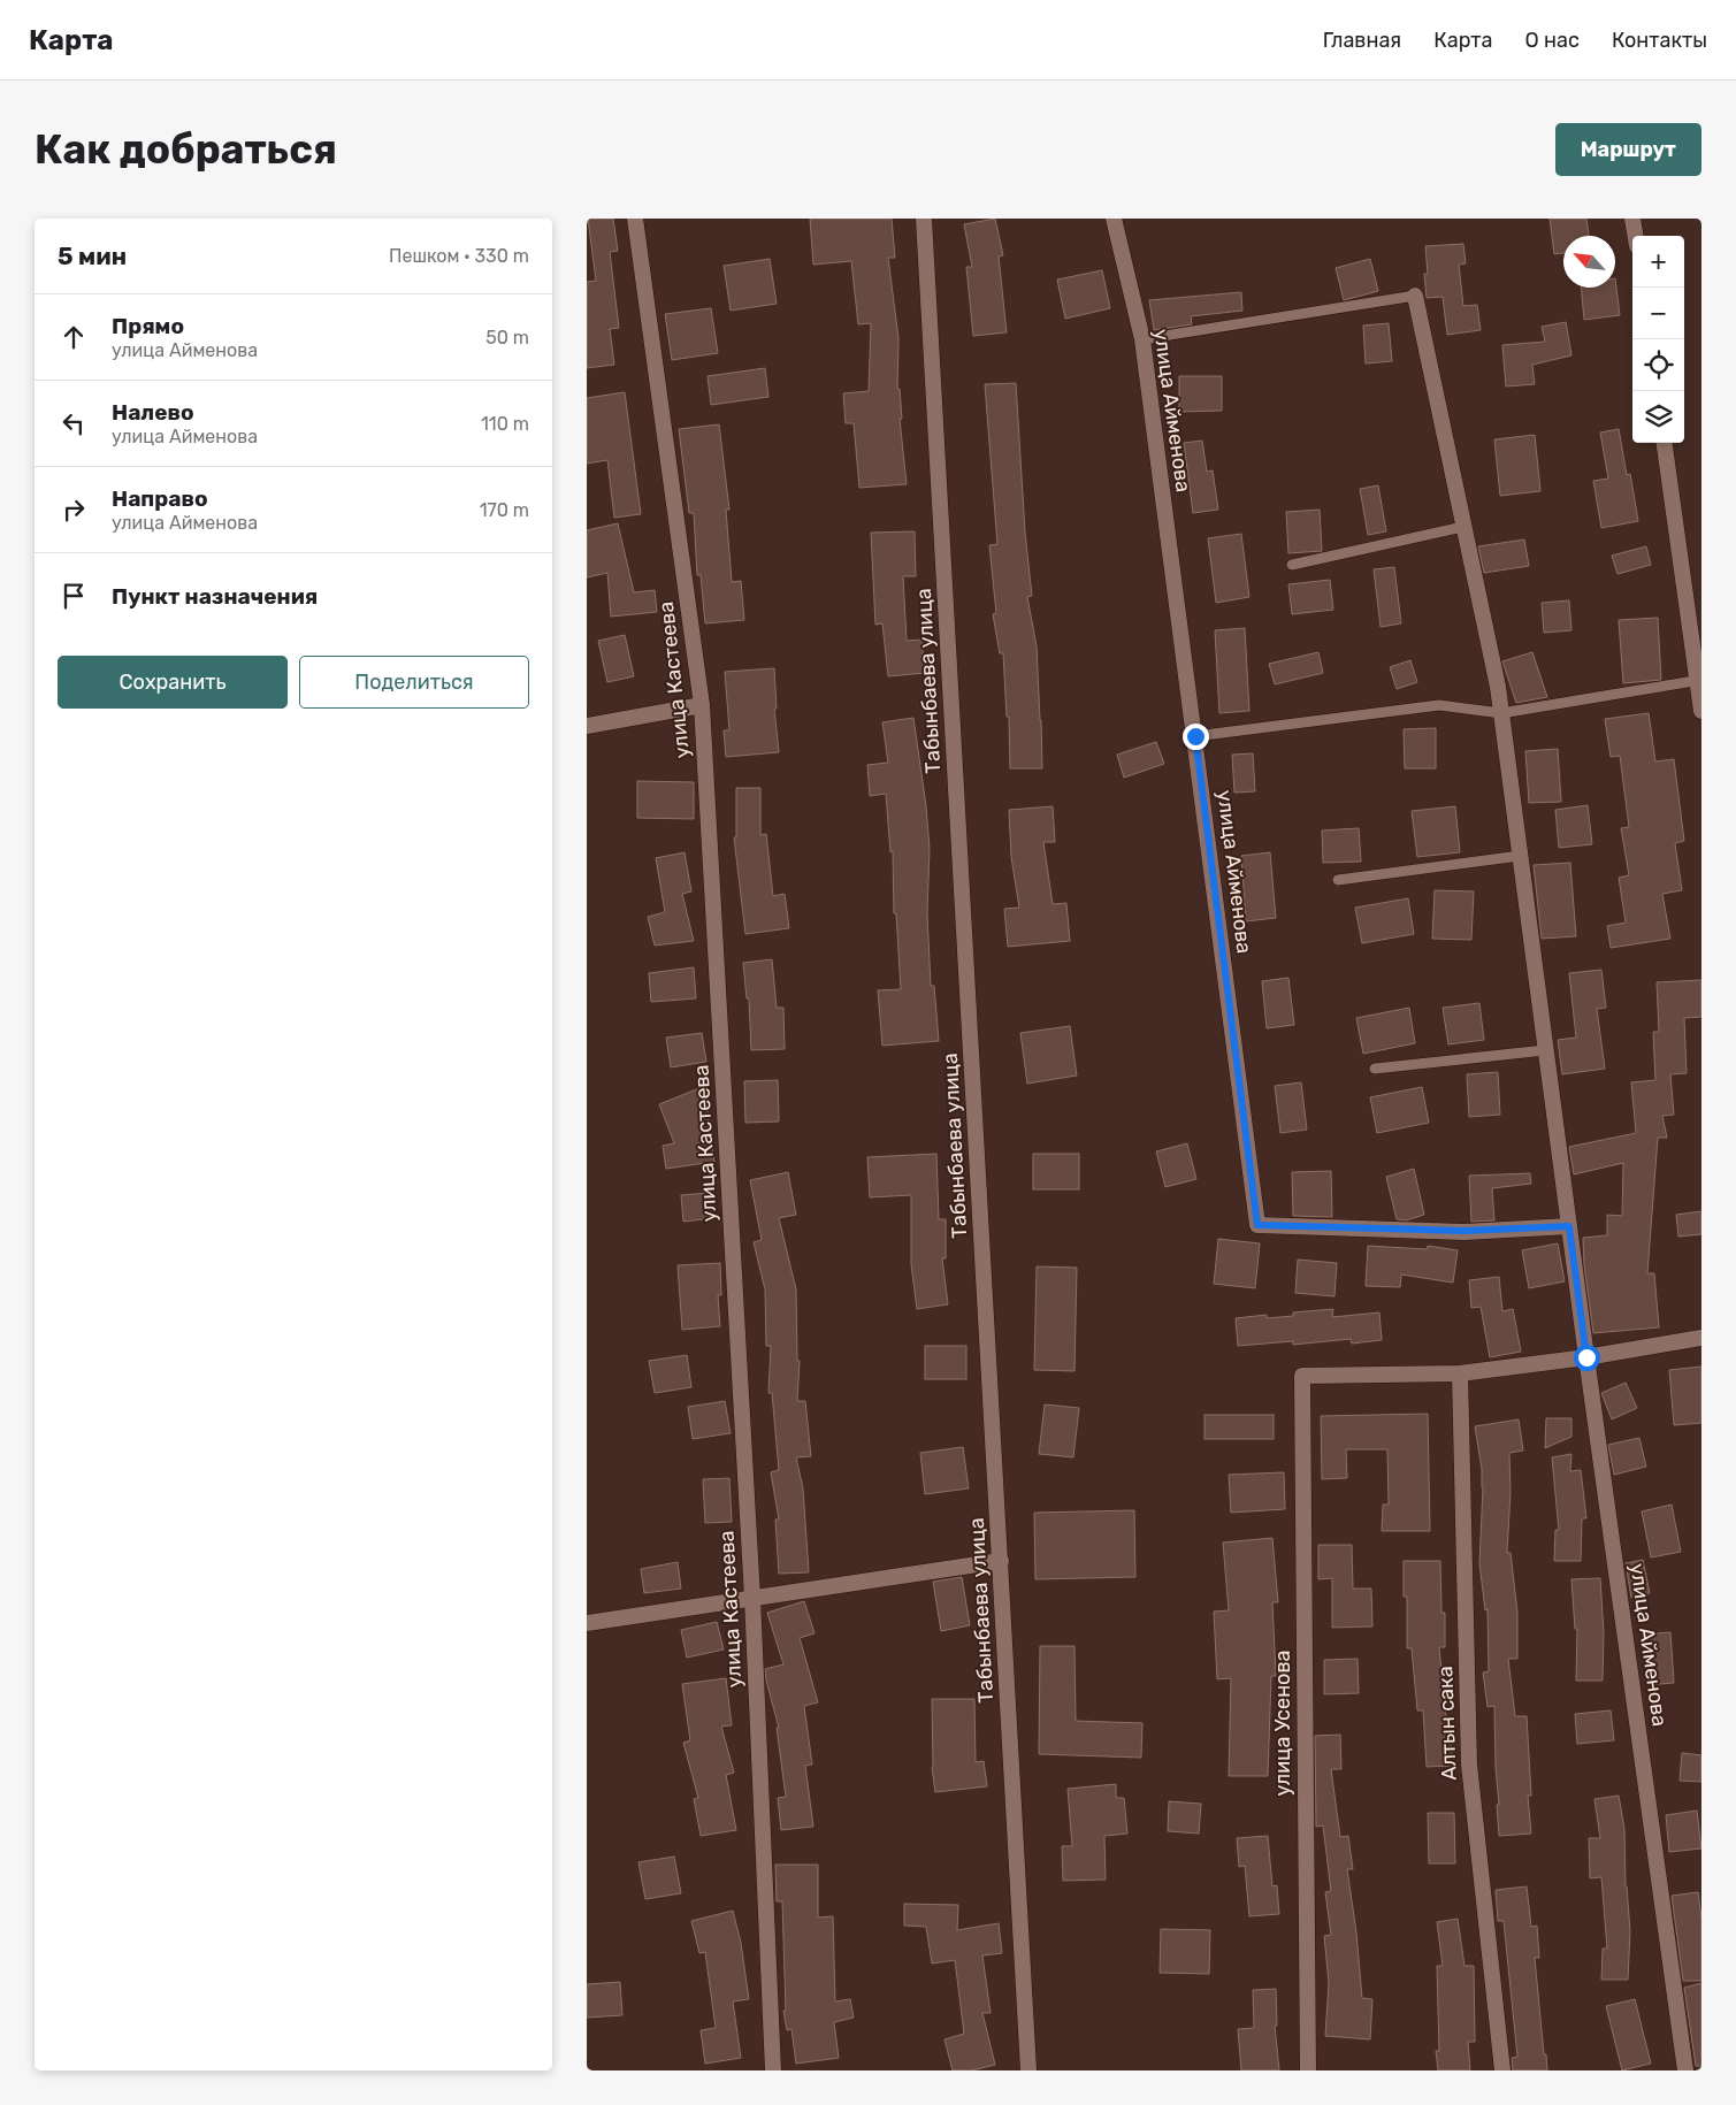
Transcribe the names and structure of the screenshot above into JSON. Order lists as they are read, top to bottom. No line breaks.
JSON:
{"streets":{"street":["улица Айменова","улица Кастеева","Табынбаева улица","улица Усенова","Алтын сака"]},"crossings":[["улица Усенова","Алтын сака"]],"north":"top left","page":{"header":"Карта","nav":["Главная","Карта","О нас","Контакты"],"buttons":["Маршрут",["Сохранить","Поделиться"]],"title":"Как добраться","heading":["5 мин","Пешком · 330 m"],"map_buttons":["+","−"],"list":[["Прямо","улица Айменова","50 m"],["Налево","улица Айменова","110 m"],["Направо","улица Айменова","170 m"],"Пункт назначения"]}}
